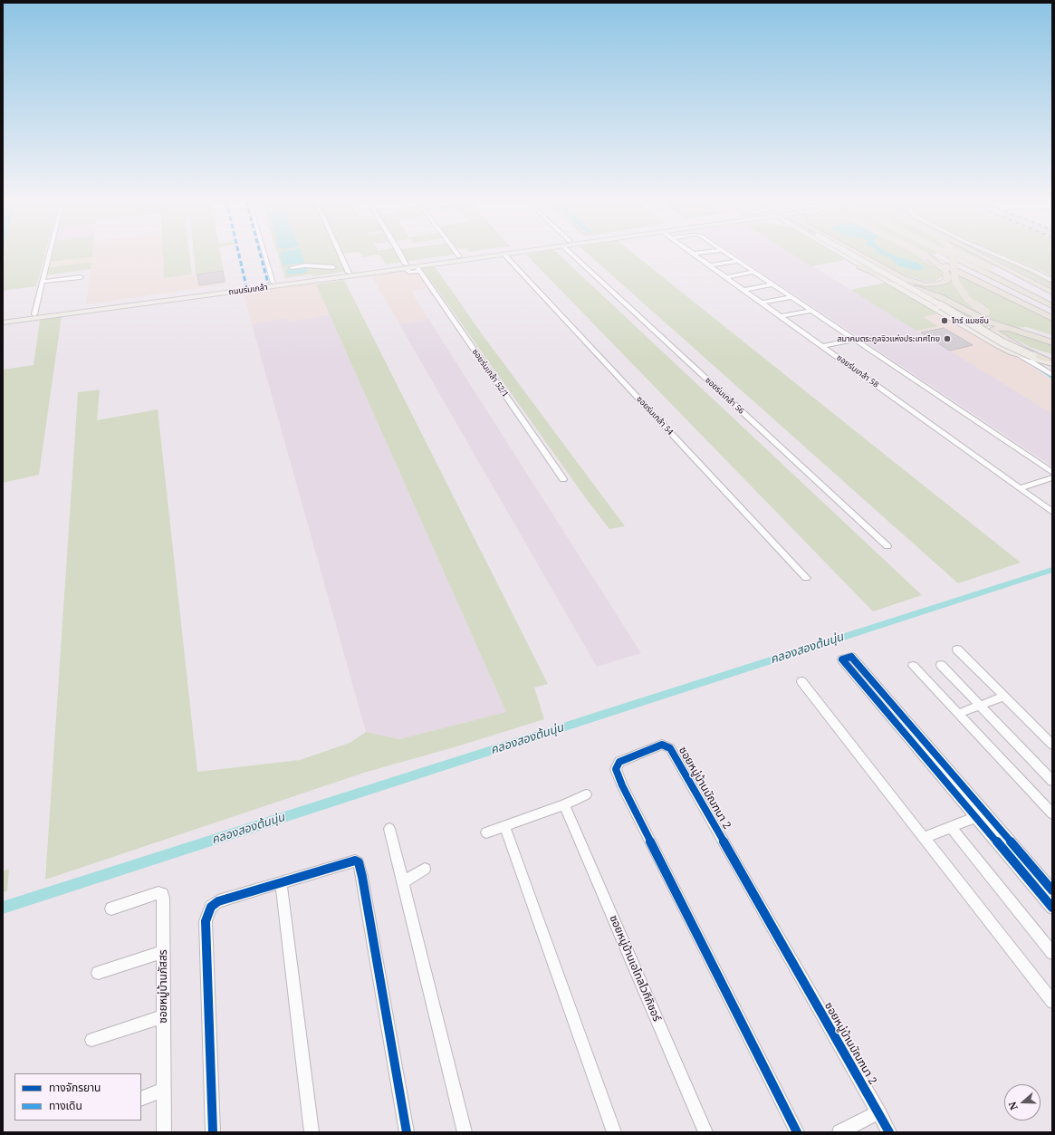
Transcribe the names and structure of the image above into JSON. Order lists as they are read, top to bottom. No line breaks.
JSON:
{"streets":{"main road":["ถนนร่มเกล้า"],"street":["ซอยร่มเกล้า 58","ซอยร่มเกล้า 52/1","ซอยร่มเกล้า 56","ซอยร่มเกล้า 54","ซอยหมู่บ้านมัณฑนา 2","ซอยหมู่บ้านเอโทลไวกีกิชอร์","ซอยหมู่บ้านภัสสร"]},"crossings":[["ถนนร่มเกล้า","ซอยร่มเกล้า 52/1"]],"water":["คลองสองต้นนุ่น"],"places":["ไทร์ แมชชีน","สมาคมตระกูลจิวแห่งประเทศไทย"],"legend":["ทางจักรยาน","ทางเดิน"],"north":"left"}
